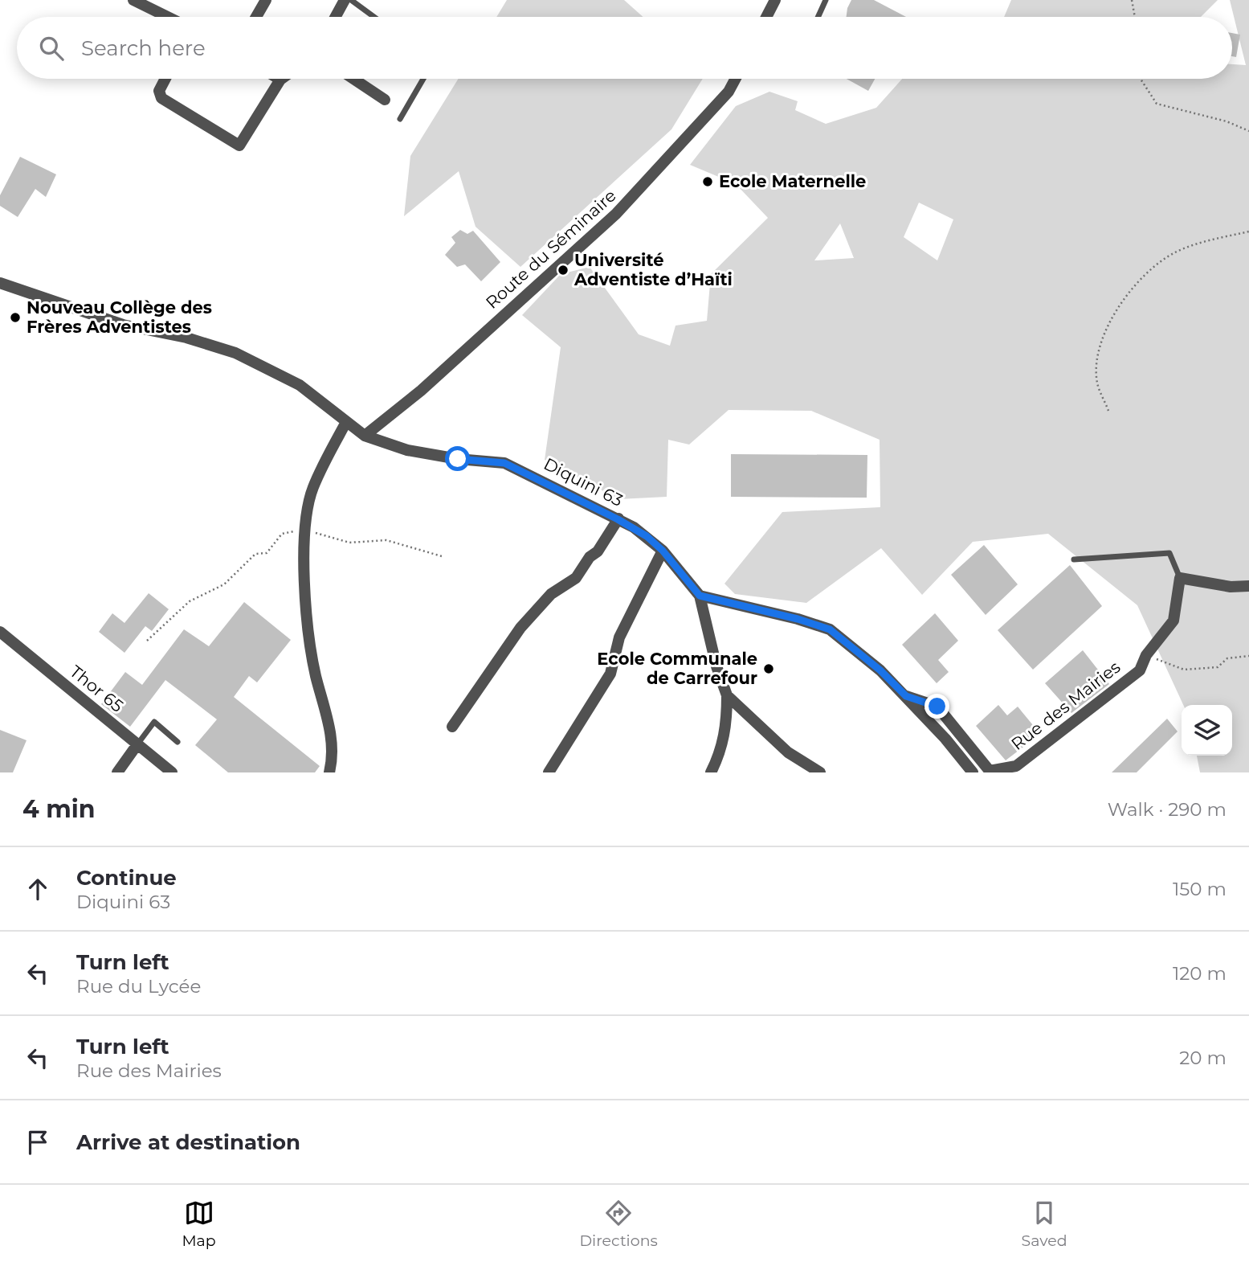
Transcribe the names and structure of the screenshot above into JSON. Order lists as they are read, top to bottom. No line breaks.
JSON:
{"streets":{"street":["Route du Séminaire","Diquini 63","Thor 65","Rue des Mairies"]},"crossings":[["Route du Séminaire","Diquini 63"]],"places":["Ecole Maternelle","Université Adventiste d’Haïti","Nouveau Collège des Frères Adventistes","Ecole Communale de Carrefour"],"page":{"search":"Search here","heading":["4 min","Walk · 290 m"],"list":[["Continue","Diquini 63","150 m"],["Turn left","Rue du Lycée","120 m"],["Turn left","Rue des Mairies","20 m"],"Arrive at destination"],"nav":["Map","Directions","Saved"]}}
